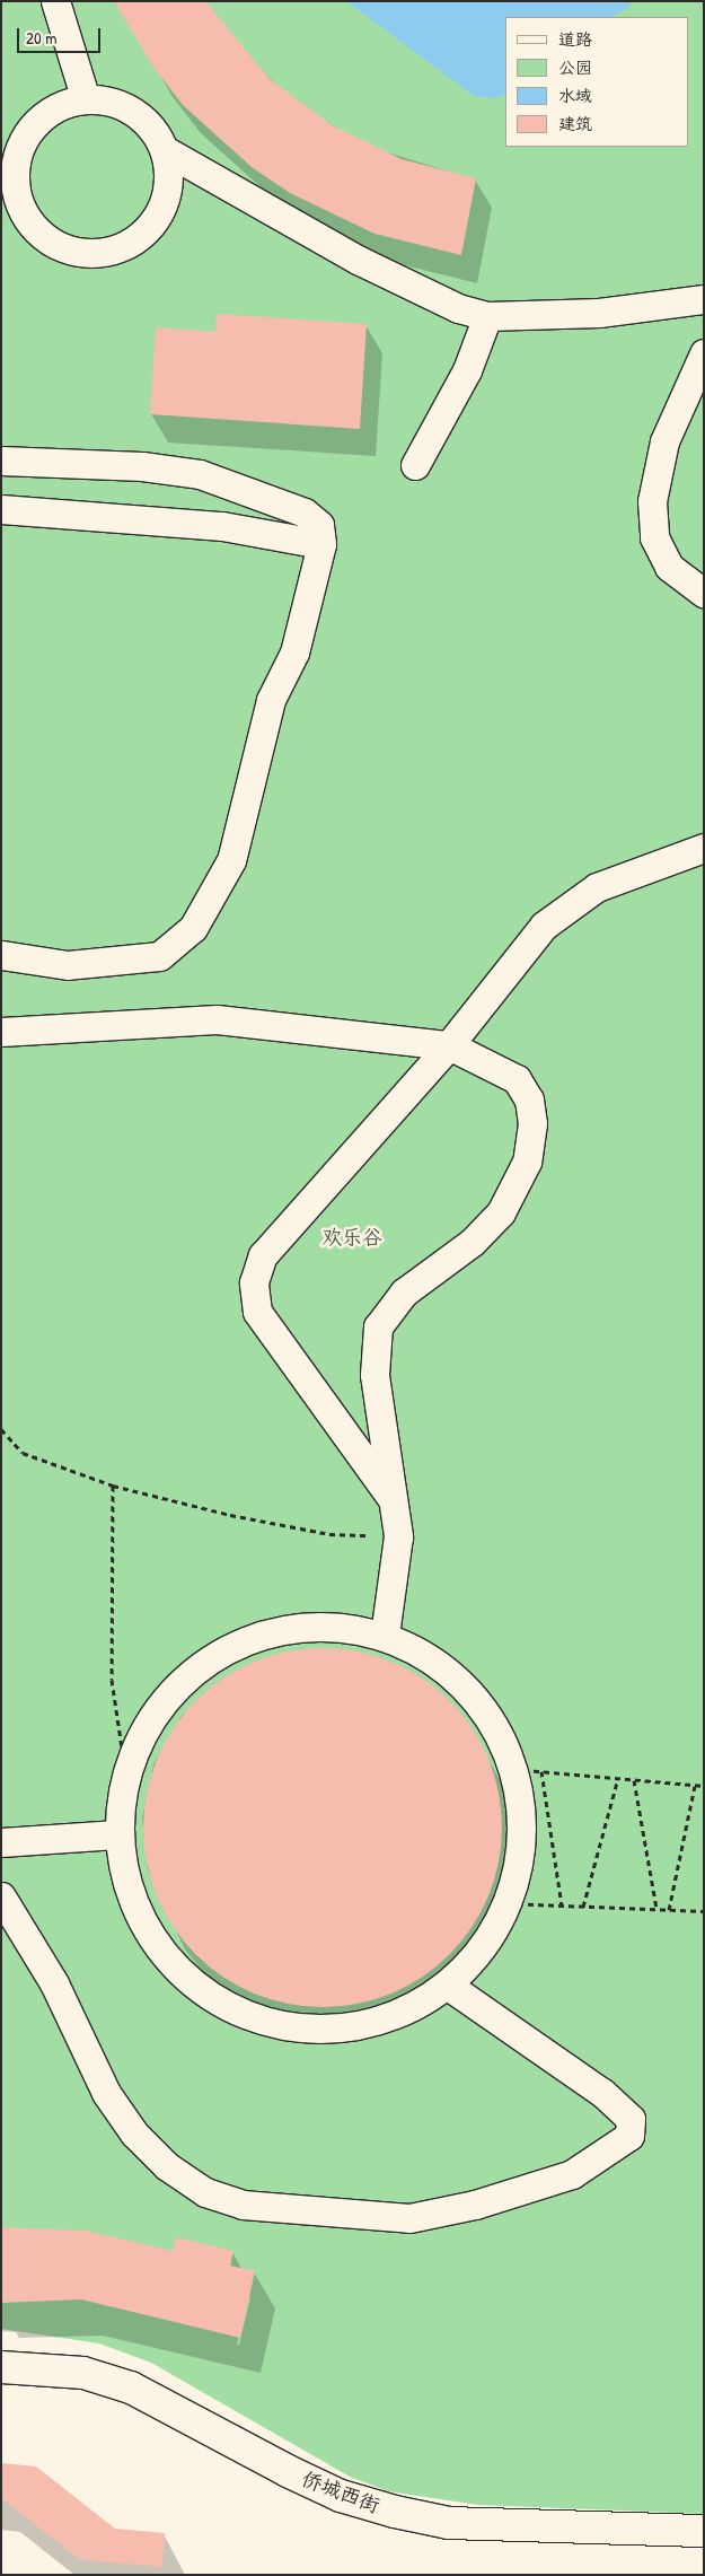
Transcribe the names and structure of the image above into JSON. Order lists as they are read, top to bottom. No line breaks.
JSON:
{"streets":{"street":["侨城西街"]},"parks":["欢乐谷"],"legend":["道路","公园","水域","建筑"],"scale_bar":"20 m"}
